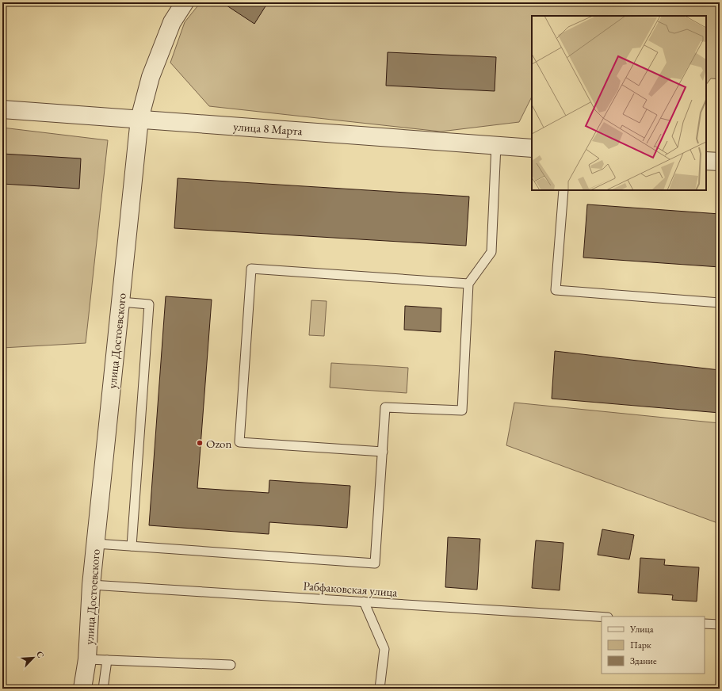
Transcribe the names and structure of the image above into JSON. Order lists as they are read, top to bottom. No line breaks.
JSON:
{"streets":{"street":["улица 8 Марта","улица Достоевского"],"lane":["Рабфаковская улица"]},"crossings":[["улица 8 Марта","улица Достоевского"],["улица Достоевского","Рабфаковская улица"]],"places":["Ozon"],"legend":["Улица","Парк","Здание"],"north":"top right"}
